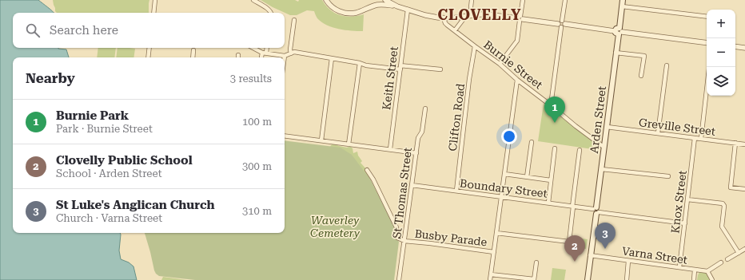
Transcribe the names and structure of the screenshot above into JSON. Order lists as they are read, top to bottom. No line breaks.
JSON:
{"streets":{"main road":["Arden Street"],"street":["Burnie Street","Keith Street","Clifton Road","Greville Street","Boundary Street","St Thomas Street","Knox Street","Busby Parade","Varna Street"]},"crossings":[["Burnie Street","Clifton Road"],["Burnie Street","Arden Street"],["Clifton Road","Boundary Street"],["Arden Street","Greville Street"],["Arden Street","Boundary Street"],["Arden Street","Varna Street"],["Greville Street","Knox Street"],["Boundary Street","St Thomas Street"],["Boundary Street","Knox Street"],["St Thomas Street","Busby Parade"],["Knox Street","Varna Street"]],"districts":["CLOVELLY"],"parks":["Waverley Cemetery"],"page":{"map_buttons":["+","−"],"search":"Search here","heading":["Nearby","3 results"],"pins":["1","3","2"],"list":[{"mark":"1","name":"Burnie Park","note":"Park · Burnie Street","value":"100 m"},{"mark":"2","name":"Clovelly Public School","note":"School · Arden Street","value":"300 m"},{"mark":"3","name":"St Luke's Anglican Church","note":"Church · Varna Street","value":"310 m"}]}}
